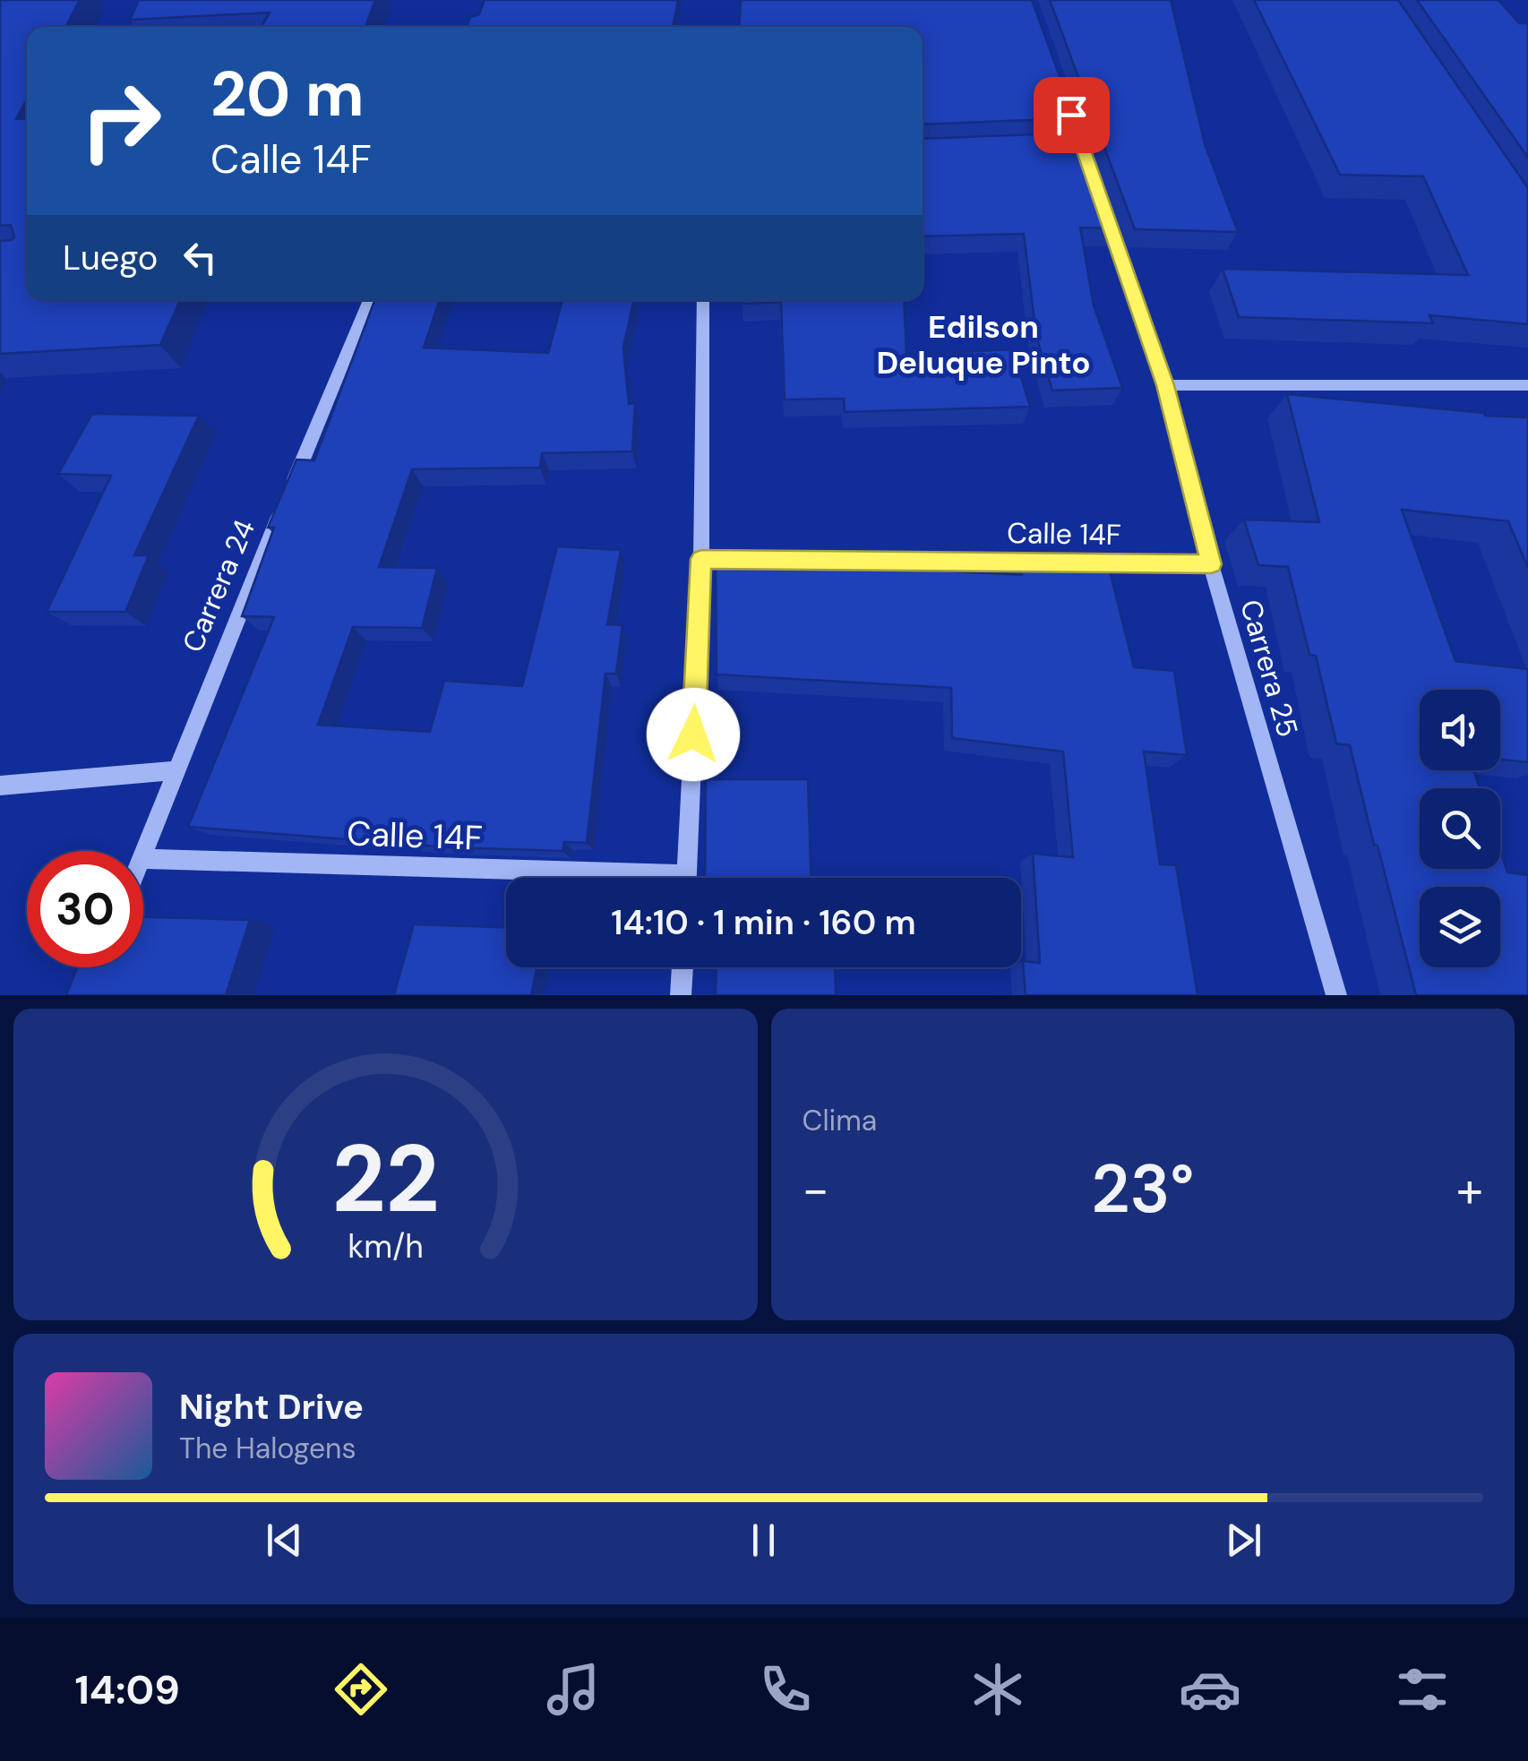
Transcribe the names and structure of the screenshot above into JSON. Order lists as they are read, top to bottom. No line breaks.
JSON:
{"streets":{"street":["Calle 14F","Carrera 24","Carrera 25"]},"crossings":[["Calle 14F","Carrera 25"]],"districts":["Edilson Deluque Pinto"],"page":{"turn":["20 m","Calle 14F"],"then":"Luego","limit":"30","trip":"14:10 · 1 min · 160 m","tile":"Clima","heat":["−","23°","+"],"song":["Night Drive","The Halogens"],"tabs":"14:09","gauge":["22","km/h"]}}
